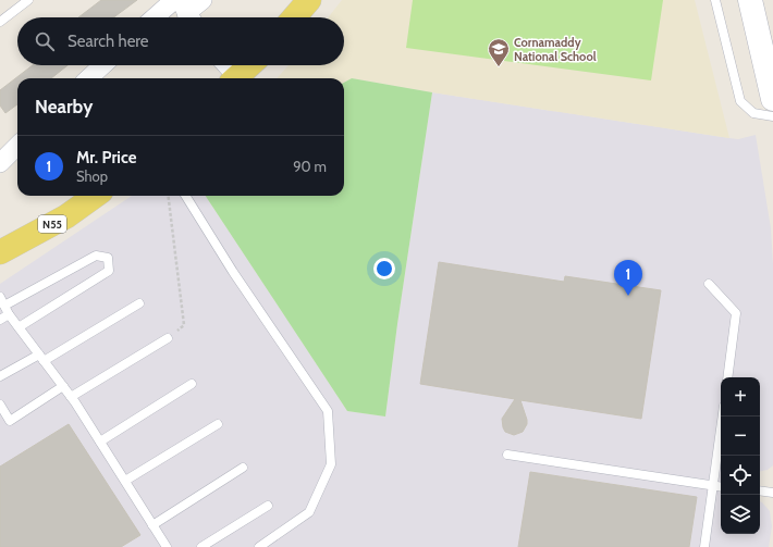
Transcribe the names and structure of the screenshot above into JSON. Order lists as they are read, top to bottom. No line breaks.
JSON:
{"streets":{"main road":["N55"]},"places":{"school or university":["Cornamaddy National School"]},"page":{"search":"Search here","heading":"Nearby","list":[{"mark":"1","name":"Mr. Price","note":"Shop","value":"90 m"}],"pins":"1","map_buttons":["+","−"]}}
